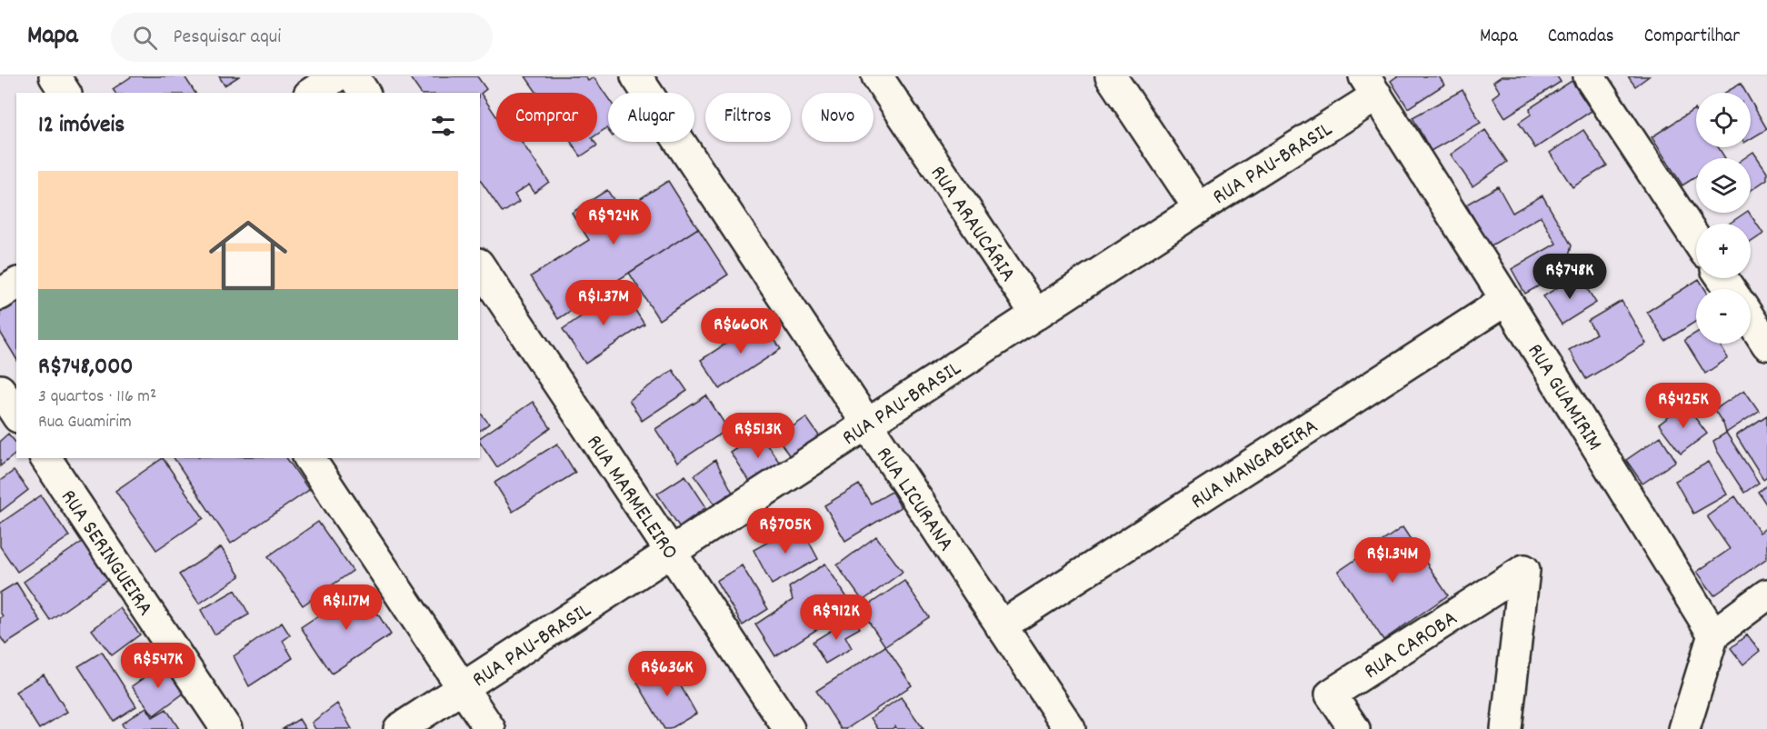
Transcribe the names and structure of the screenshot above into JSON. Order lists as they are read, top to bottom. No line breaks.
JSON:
{"streets":{"street":["RUA PAU-BRASIL","RUA ARAUCÁRIA","RUA GUAMIRIM","RUA MANGABEIRA","RUA MARMELEIRO","RUA LICURANA","RUA SERINGUEIRA","RUA CAROBA"]},"crossings":[["RUA PAU-BRASIL","RUA ARAUCÁRIA"],["RUA PAU-BRASIL","RUA GUAMIRIM"],["RUA PAU-BRASIL","RUA MARMELEIRO"],["RUA PAU-BRASIL","RUA LICURANA"],["RUA GUAMIRIM","RUA MANGABEIRA"],["RUA MANGABEIRA","RUA LICURANA"]],"page":{"header":"Mapa","search":"Pesquisar aqui","nav":["Mapa","Camadas","Compartilhar"],"map_buttons":["+","−"],"chip":["Comprar","Alugar","Filtros","Novo"],"heading":"12 imóveis","list":[{"name":"R$748,000","note":"3 quartos · 116 m² · Rua Guamirim"}],"price":["R$924K","R$748K","R$1.37M","R$660K","R$425K","R$513K","R$705K","R$1.34M","R$1.17M","R$912K","R$547K","R$636K"]}}
